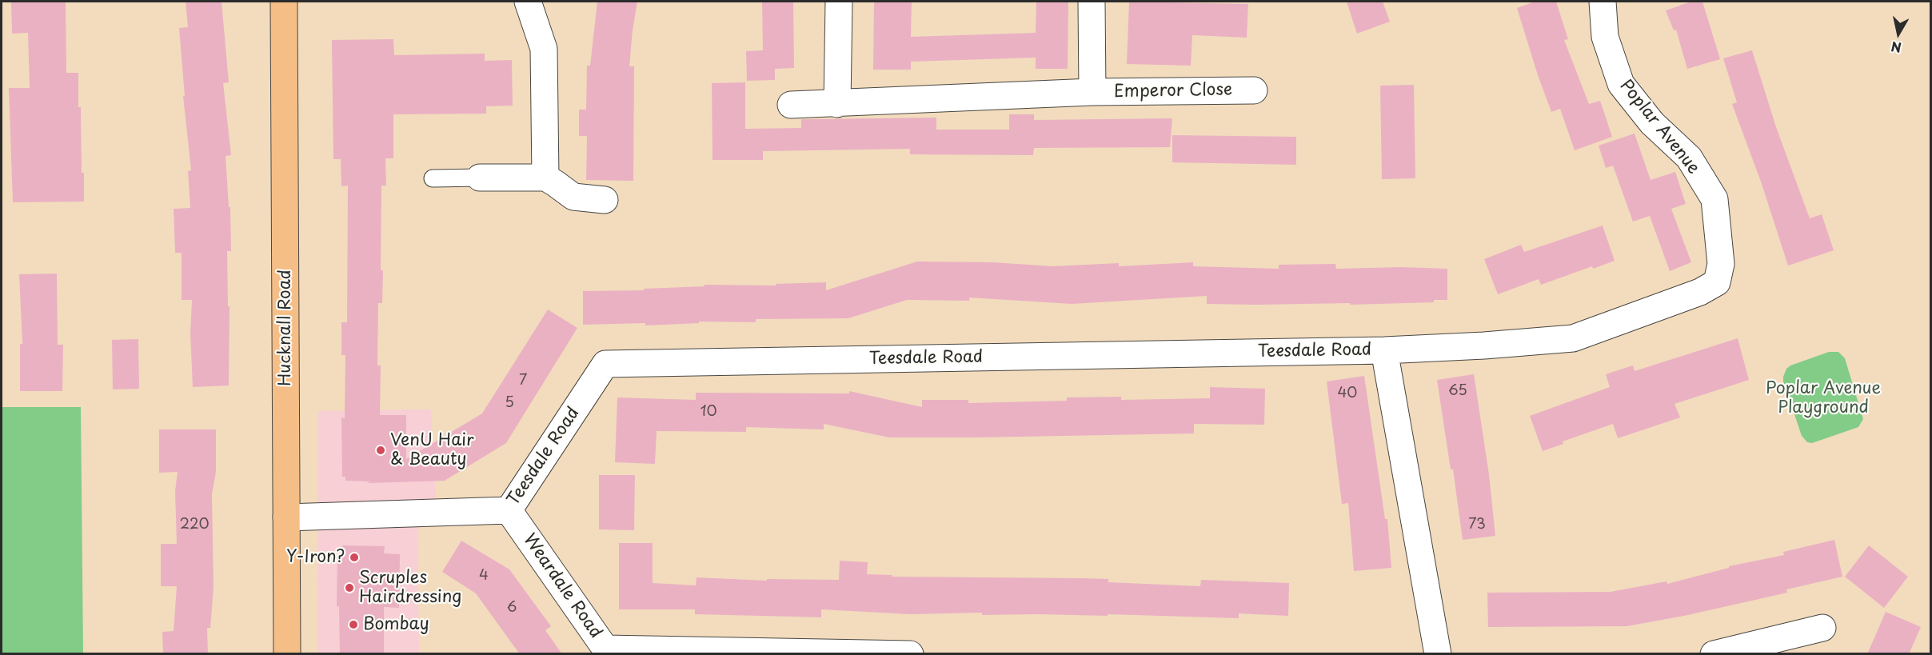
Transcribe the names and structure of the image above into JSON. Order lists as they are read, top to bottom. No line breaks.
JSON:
{"streets":{"main road":["Hucknall Road"],"street":["Emperor Close","Poplar Avenue","Teesdale Road","Weardale Road"]},"crossings":[["Poplar Avenue","Teesdale Road"],["Hucknall Road","Teesdale Road"],["Teesdale Road","Weardale Road"]],"parks":["Poplar Avenue Playground"],"places":["VenU Hair & Beauty","Y-Iron?","Scruples Hairdressing","Bombay"],"house_numbers":["7","65","40","5","10","220","73","4","6"],"north":"bottom"}
